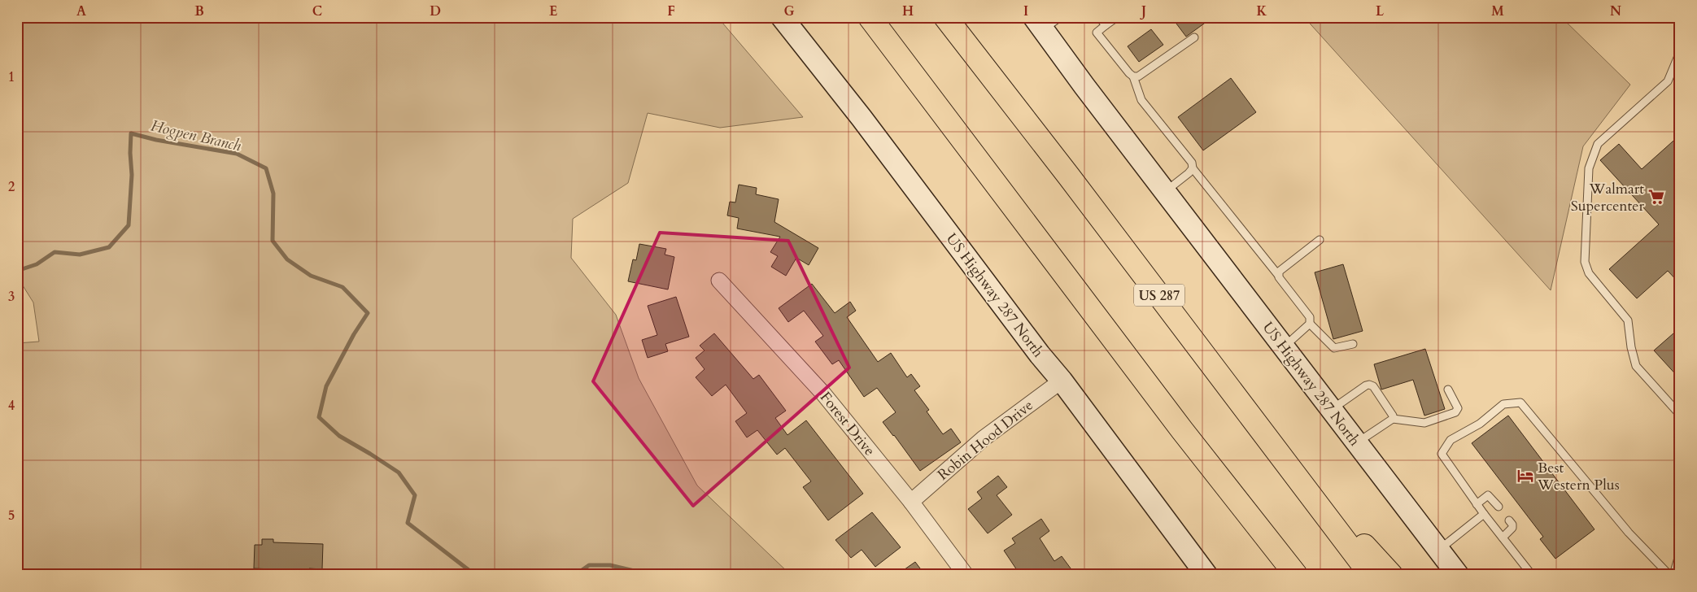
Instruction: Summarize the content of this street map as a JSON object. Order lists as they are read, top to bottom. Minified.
{"streets":{"highway":["US 287"],"main road":["US Highway 287 North"],"street":["Forest Drive","Robin Hood Drive"]},"crossings":[["US Highway 287 North","Robin Hood Drive"],["Forest Drive","Robin Hood Drive"]],"water":["Hogpen Branch"],"places":{"supermarket":["Walmart Supercenter"],"hotel":["Best Western Plus"]},"grid":{"columns":["A","B","C","D","E","F","G","H","I","J","K","L","M","N"],"rows":["1","2","3","4","5"]}}
